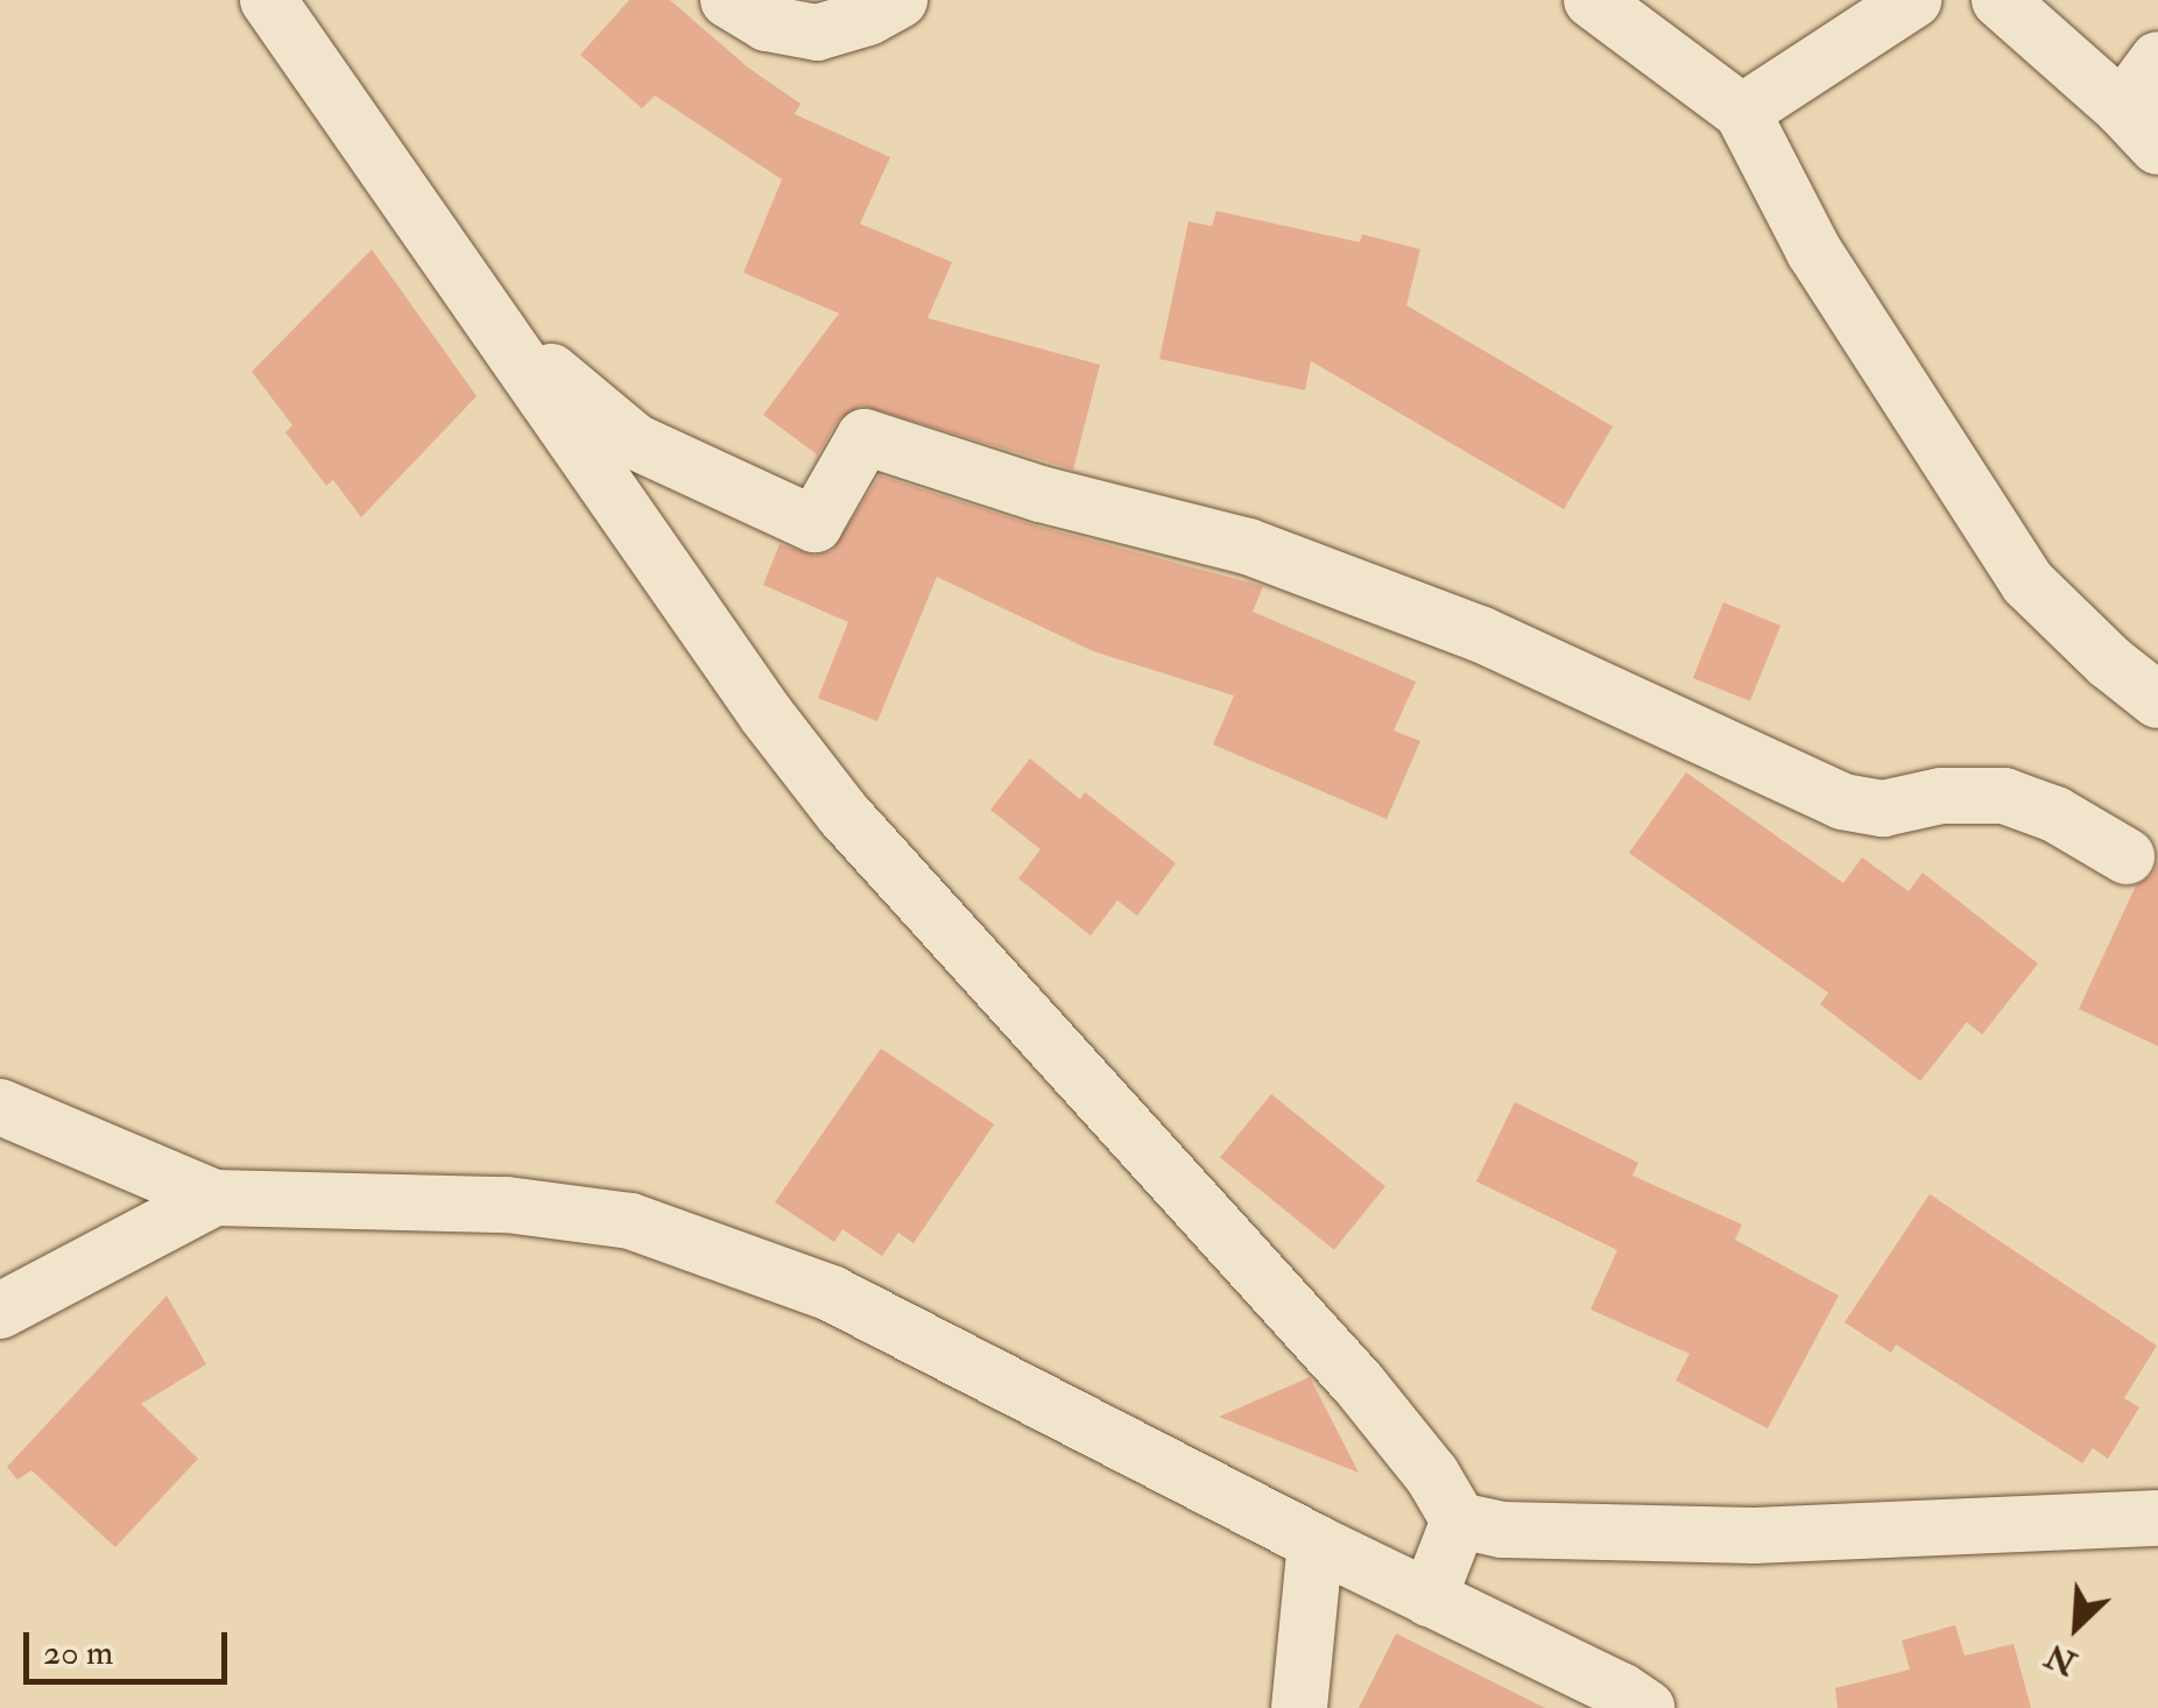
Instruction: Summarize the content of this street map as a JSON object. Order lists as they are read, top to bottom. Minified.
{"scale_bar":"20 m","north":"bottom left"}
